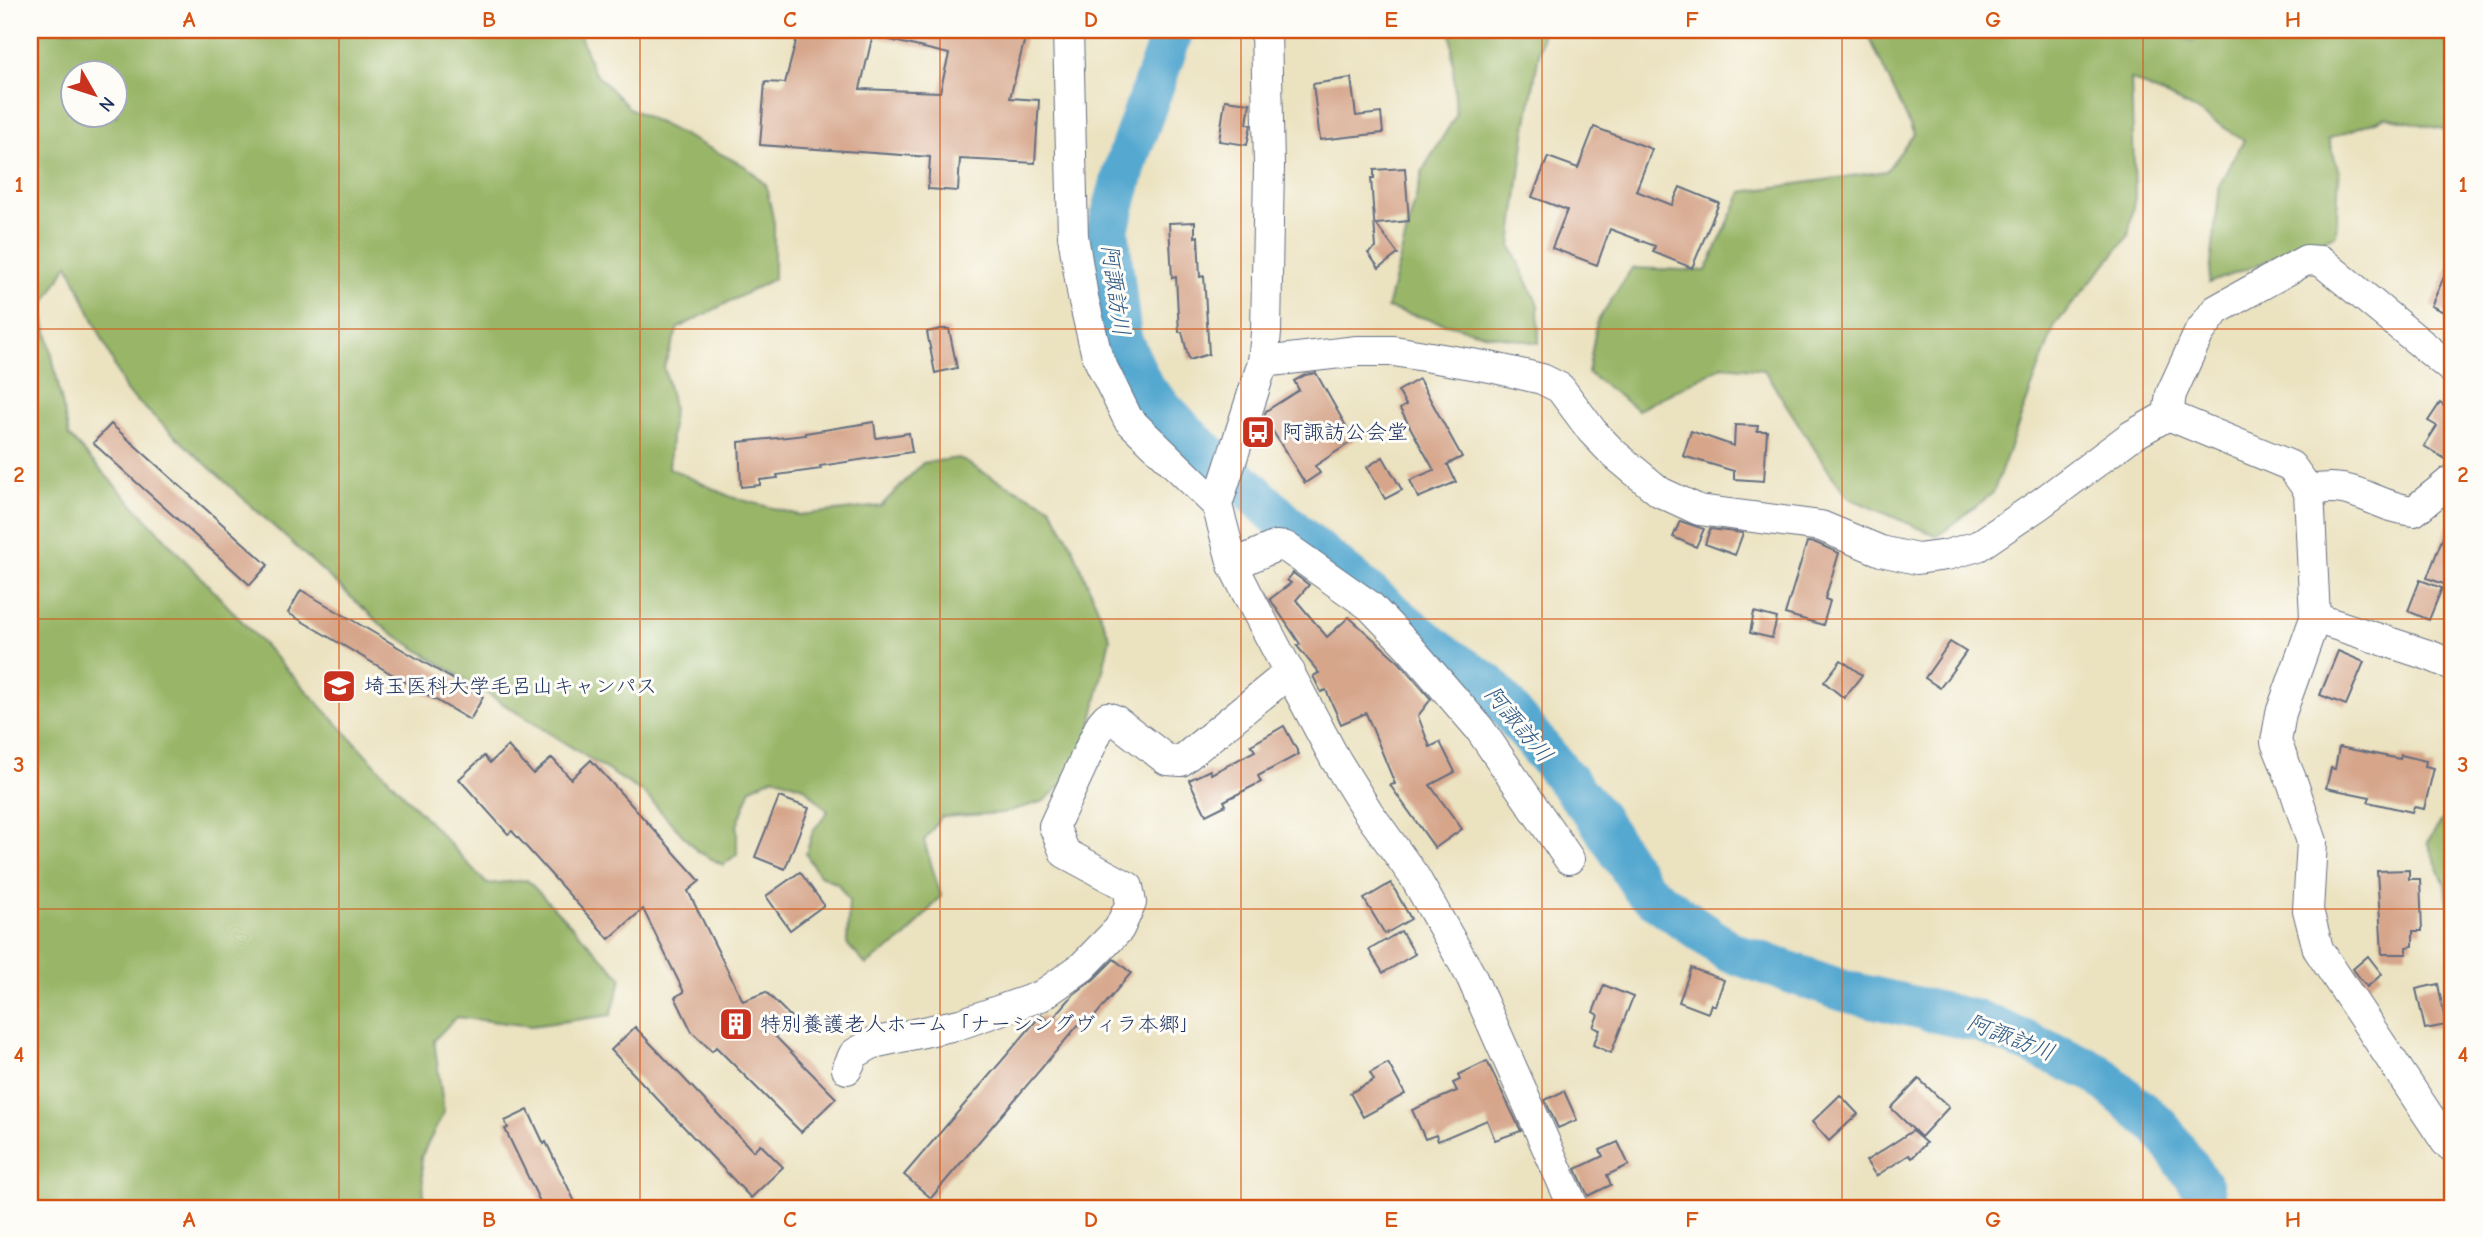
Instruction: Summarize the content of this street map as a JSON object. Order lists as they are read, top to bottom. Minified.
{"water":["阿諏訪川"],"places":{"bus stop":["阿諏訪公会堂"],"school or university":["埼玉医科大学毛呂山キャンパス"],"building":["特別養護老人ホーム「ナーシングヴィラ本郷」"]},"north":"bottom right","grid":{"columns":["A","B","C","D","E","F","G","H"],"rows":["1","2","3","4"]}}
